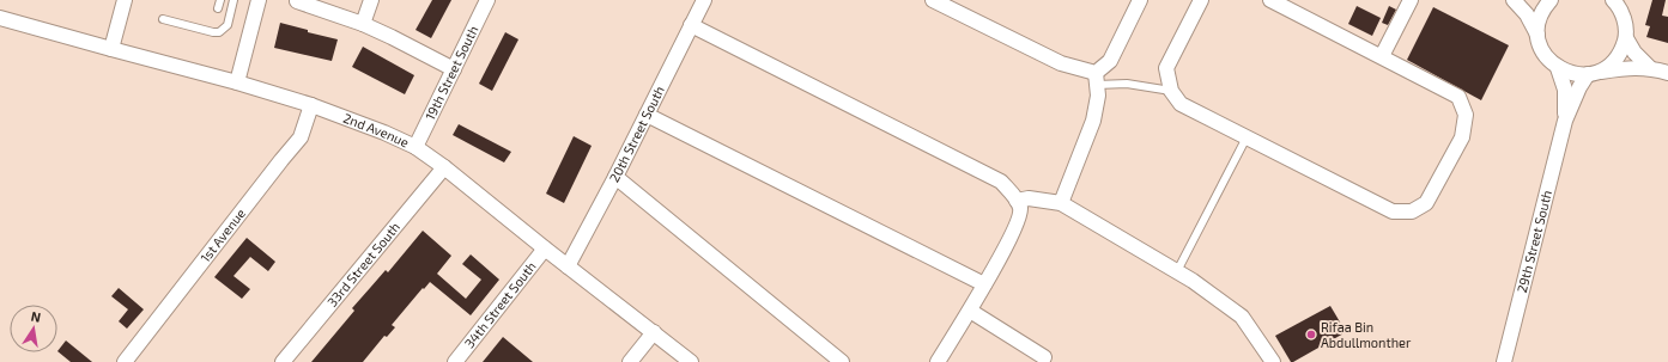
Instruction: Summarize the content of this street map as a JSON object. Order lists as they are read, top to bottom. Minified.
{"streets":{"street":["19th Street South","2nd Avenue","20th Street South","1st Avenue","29th Street South","33rd Street South","34th Street South"]},"crossings":[["19th Street South","2nd Avenue"],["2nd Avenue","20th Street South"],["2nd Avenue","1st Avenue"],["2nd Avenue","33rd Street South"],["2nd Avenue","34th Street South"]],"places":["Rifaa Bin Abdullmonther"],"north":"top"}
